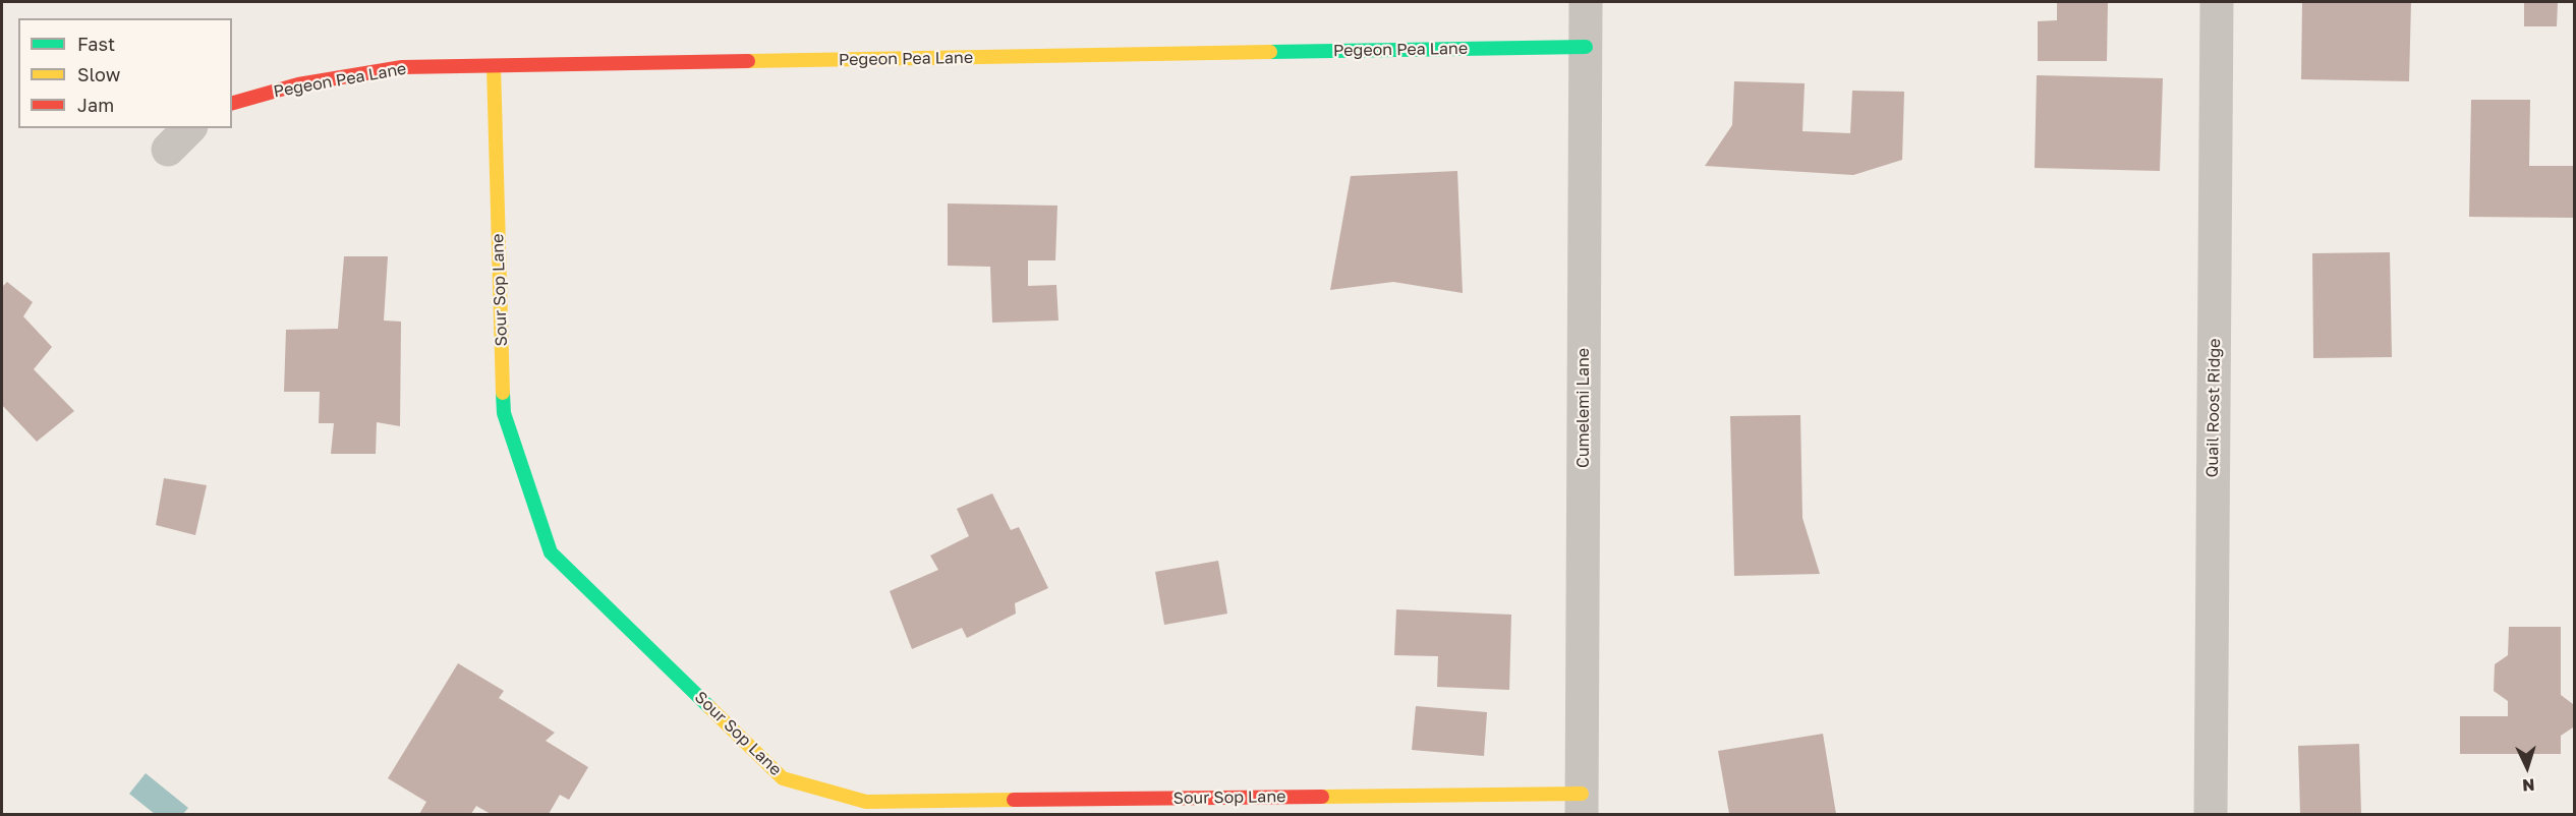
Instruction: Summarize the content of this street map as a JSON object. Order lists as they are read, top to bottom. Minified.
{"streets":{"street":["Pegeon Pea Lane","Sour Sop Lane","Cumelemi Lane","Quail Roost Ridge"]},"crossings":[["Pegeon Pea Lane","Sour Sop Lane"],["Pegeon Pea Lane","Cumelemi Lane"],["Sour Sop Lane","Cumelemi Lane"]],"legend":["Fast","Slow","Jam"],"north":"bottom"}
